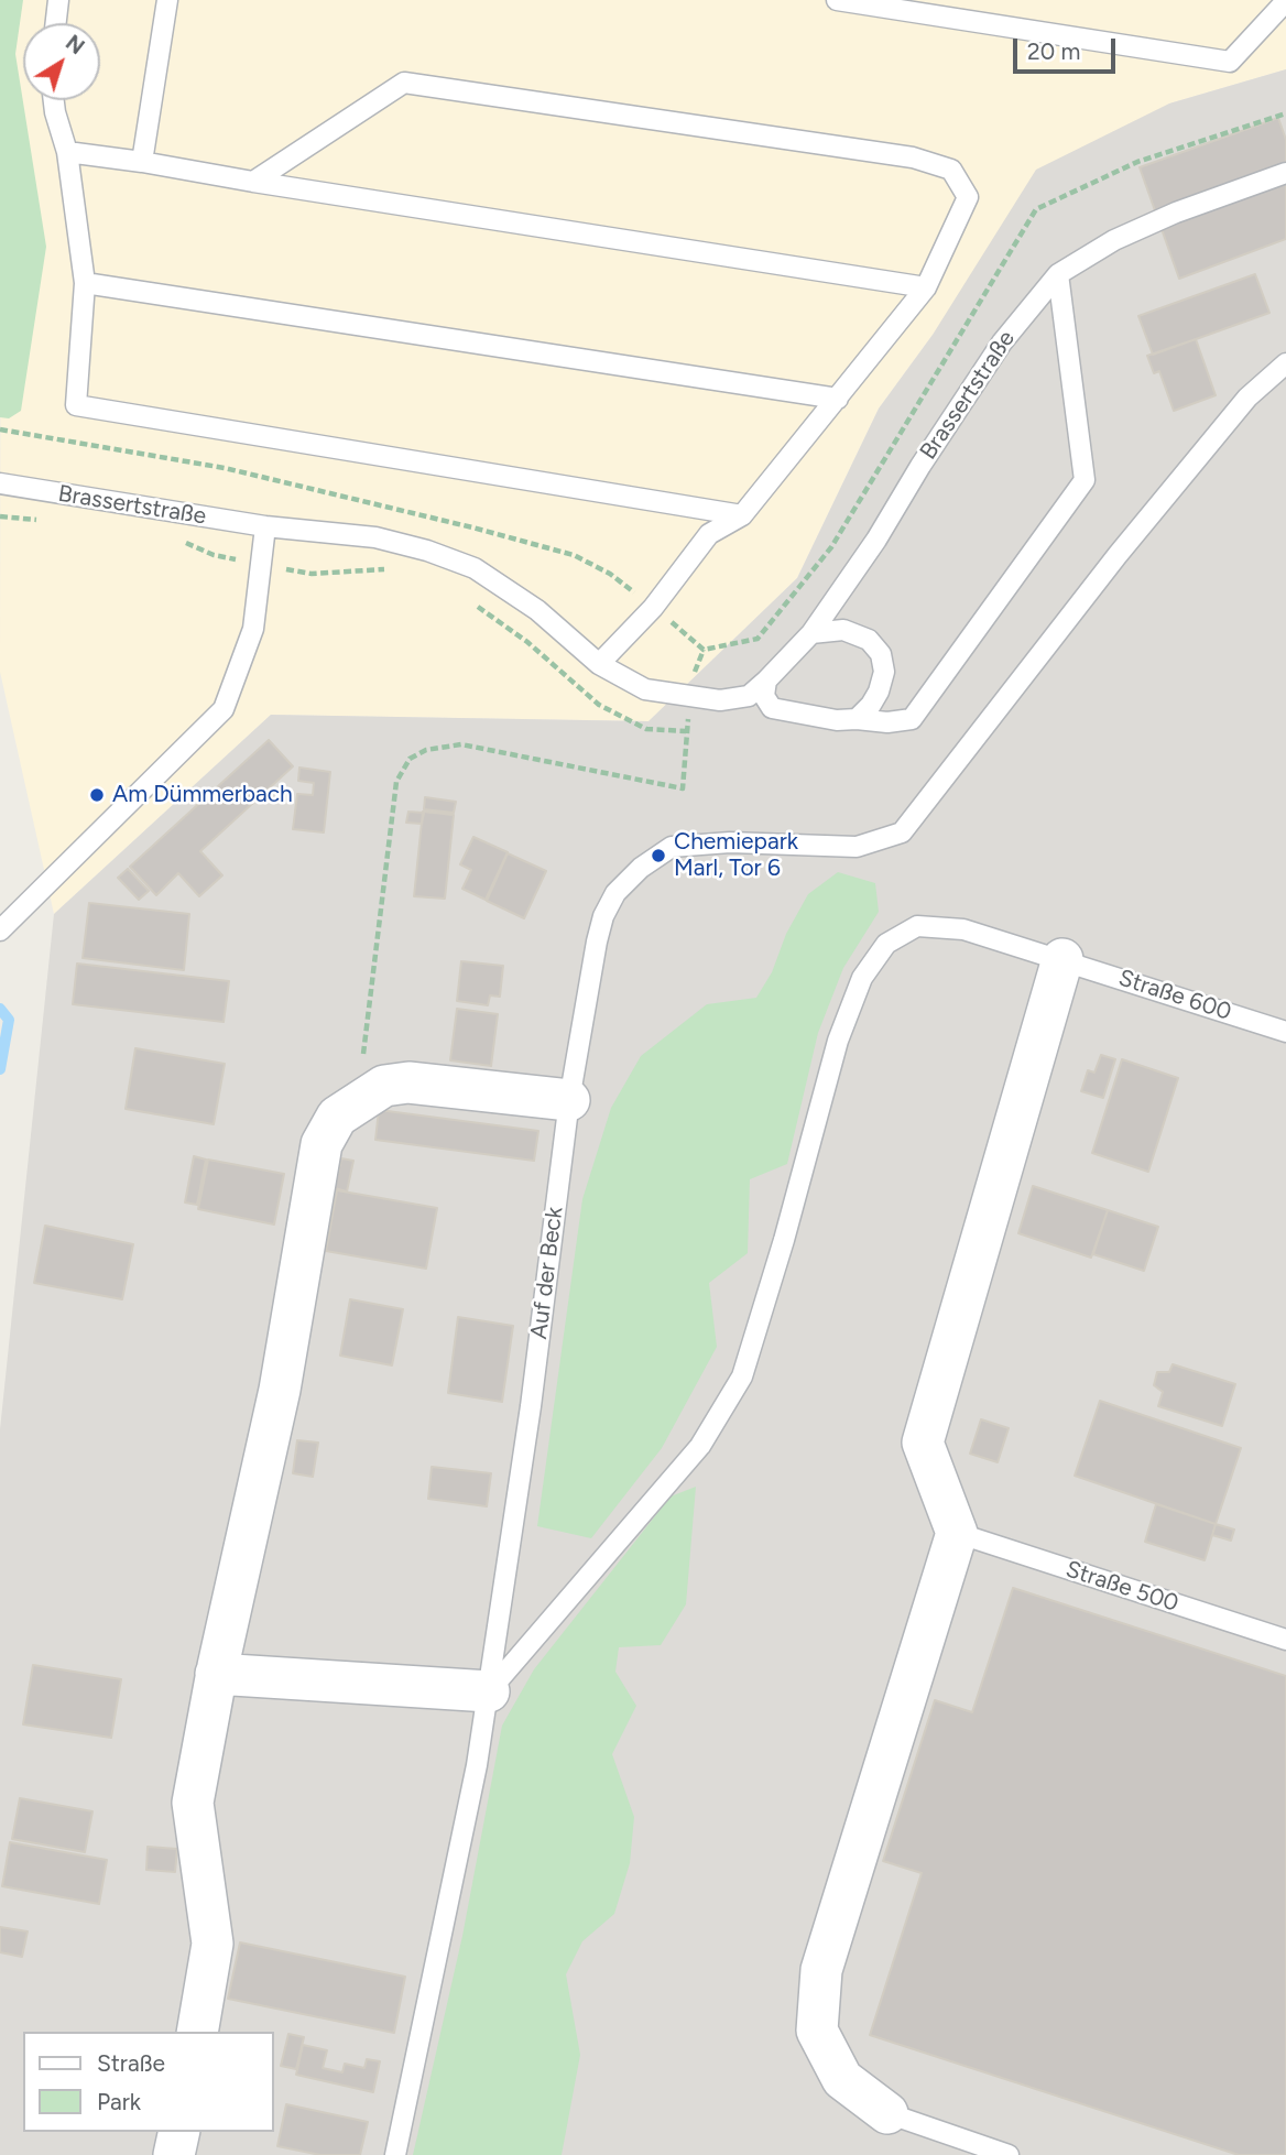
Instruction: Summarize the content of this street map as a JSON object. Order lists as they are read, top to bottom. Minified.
{"streets":{"lane":["Brassertstraße","Straße 600","Auf der Beck","Straße 500"]},"crossings":[["Straße 600","Auf der Beck"]],"places":["Am Dümmerbach","Chemiepark Marl, Tor 6"],"legend":["Straße","Park"],"scale_bar":"20 m","north":"top right"}
